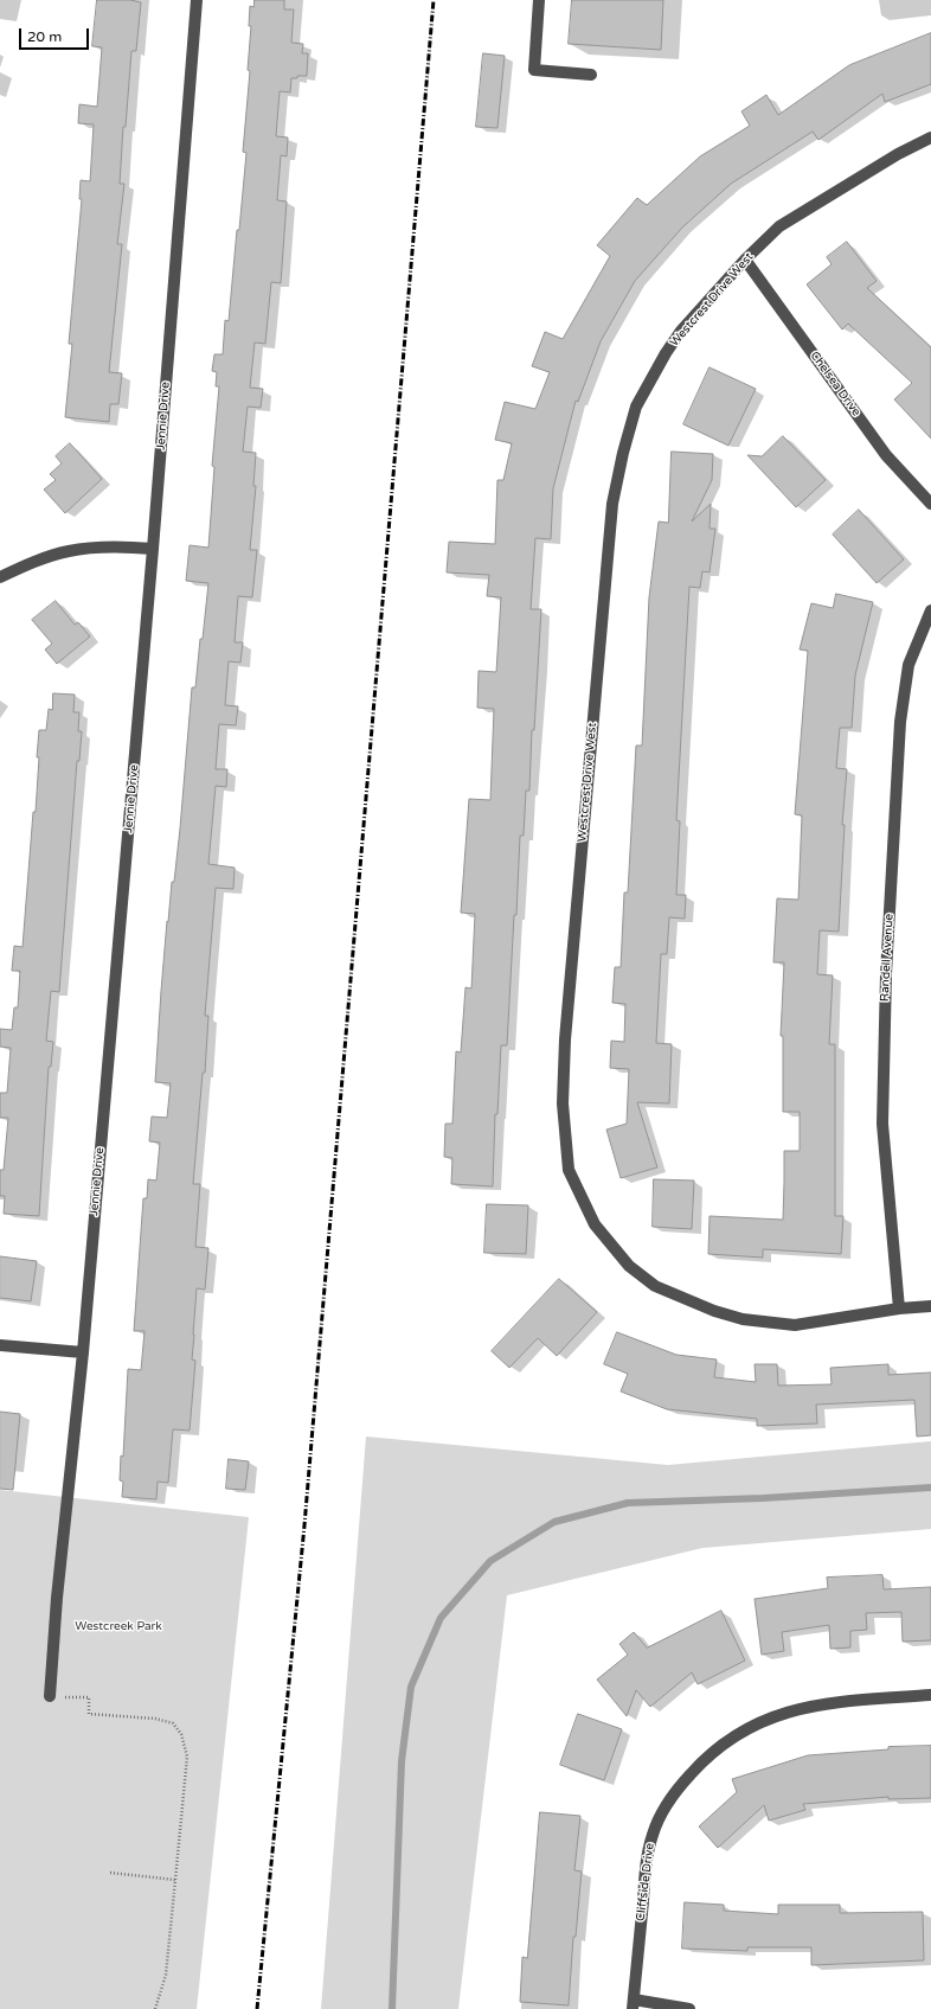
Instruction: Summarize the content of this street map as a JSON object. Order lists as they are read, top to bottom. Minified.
{"streets":{"street":["Westcrest Drive West","Chelsea Drive","Jennie Drive","Randell Avenue","Cliffside Drive"]},"crossings":[["Westcrest Drive West","Chelsea Drive"],["Westcrest Drive West","Randell Avenue"]],"parks":["Westcreek Park"],"scale_bar":"20 m"}
